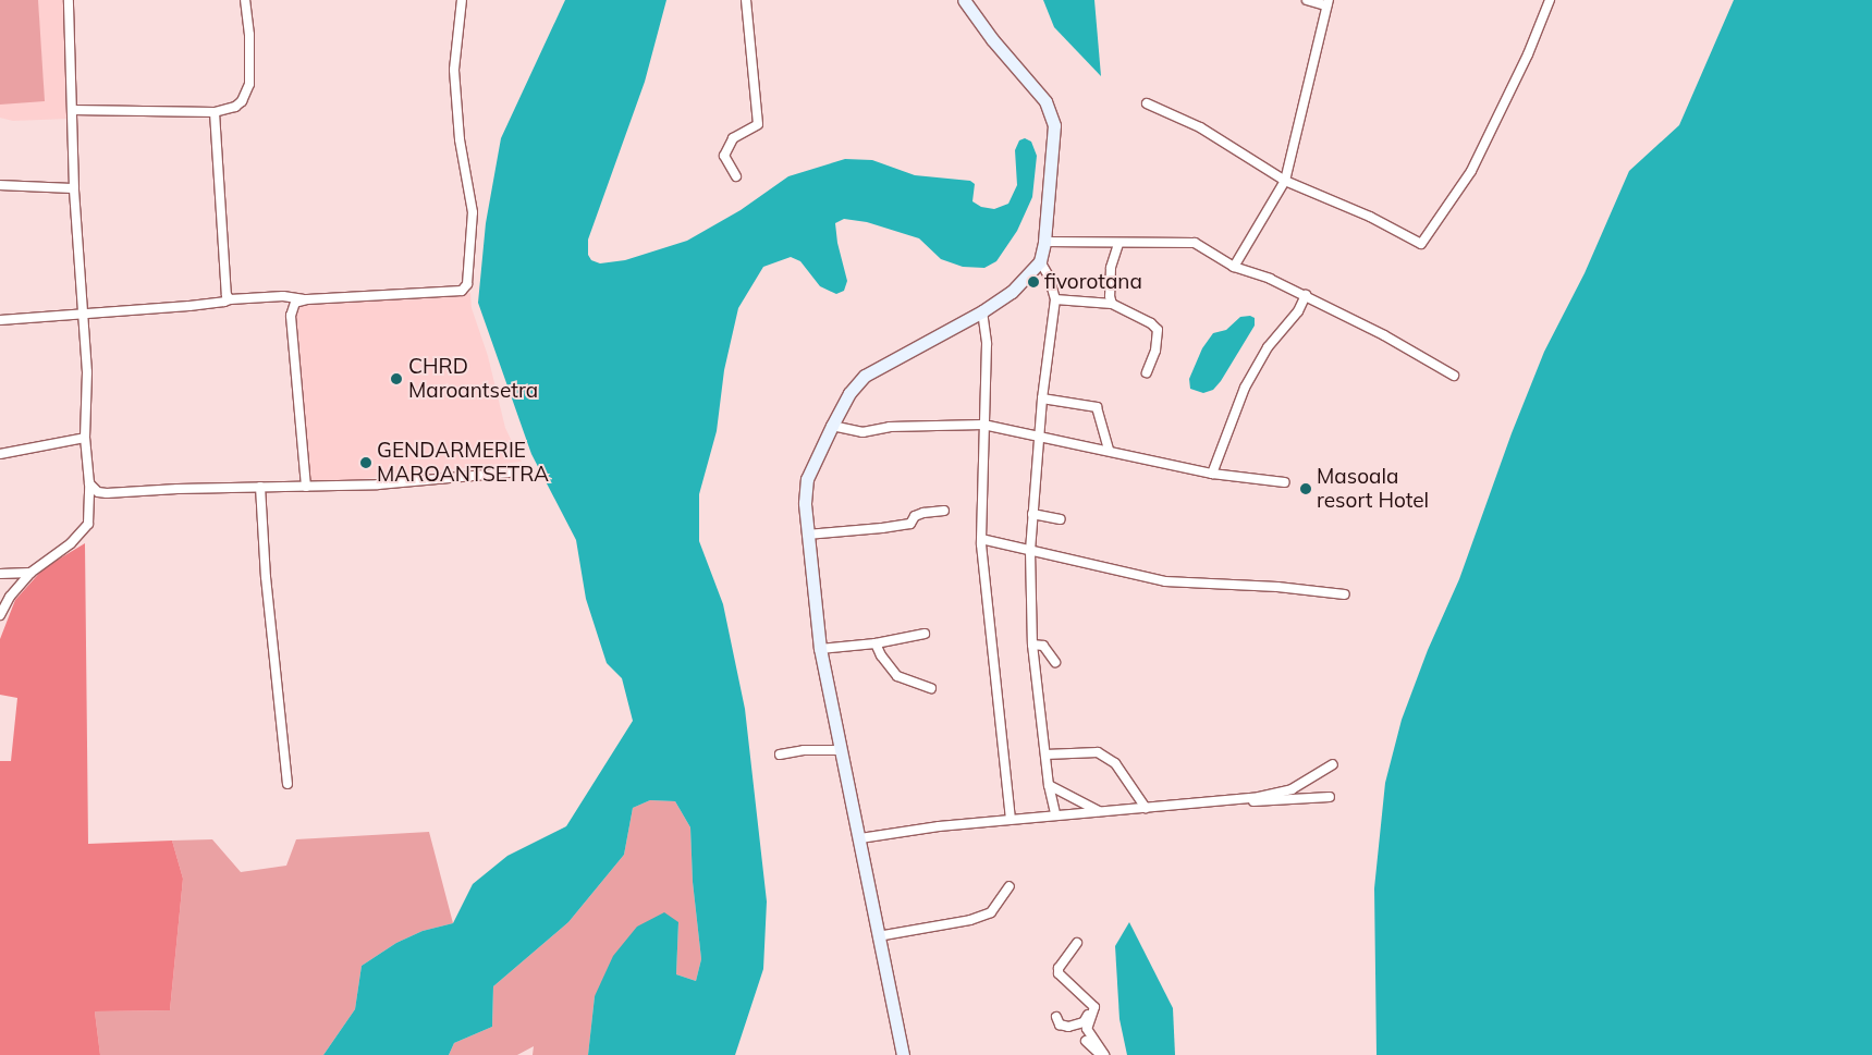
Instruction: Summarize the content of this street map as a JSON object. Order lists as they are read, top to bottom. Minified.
{"places":["fivorotana","CHRD Maroantsetra","GENDARMERIE MAROANTSETRA","Masoala resort Hotel"]}
